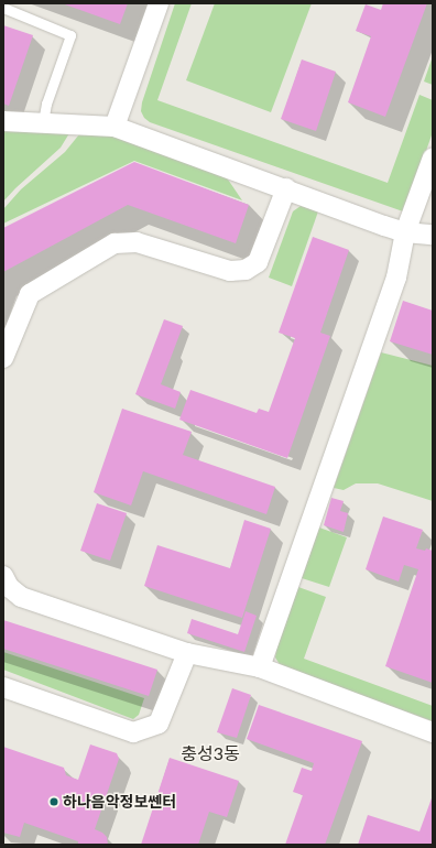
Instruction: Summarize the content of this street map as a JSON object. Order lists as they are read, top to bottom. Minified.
{"districts":["충성3동"],"places":["하나음악정보쎈터"]}
